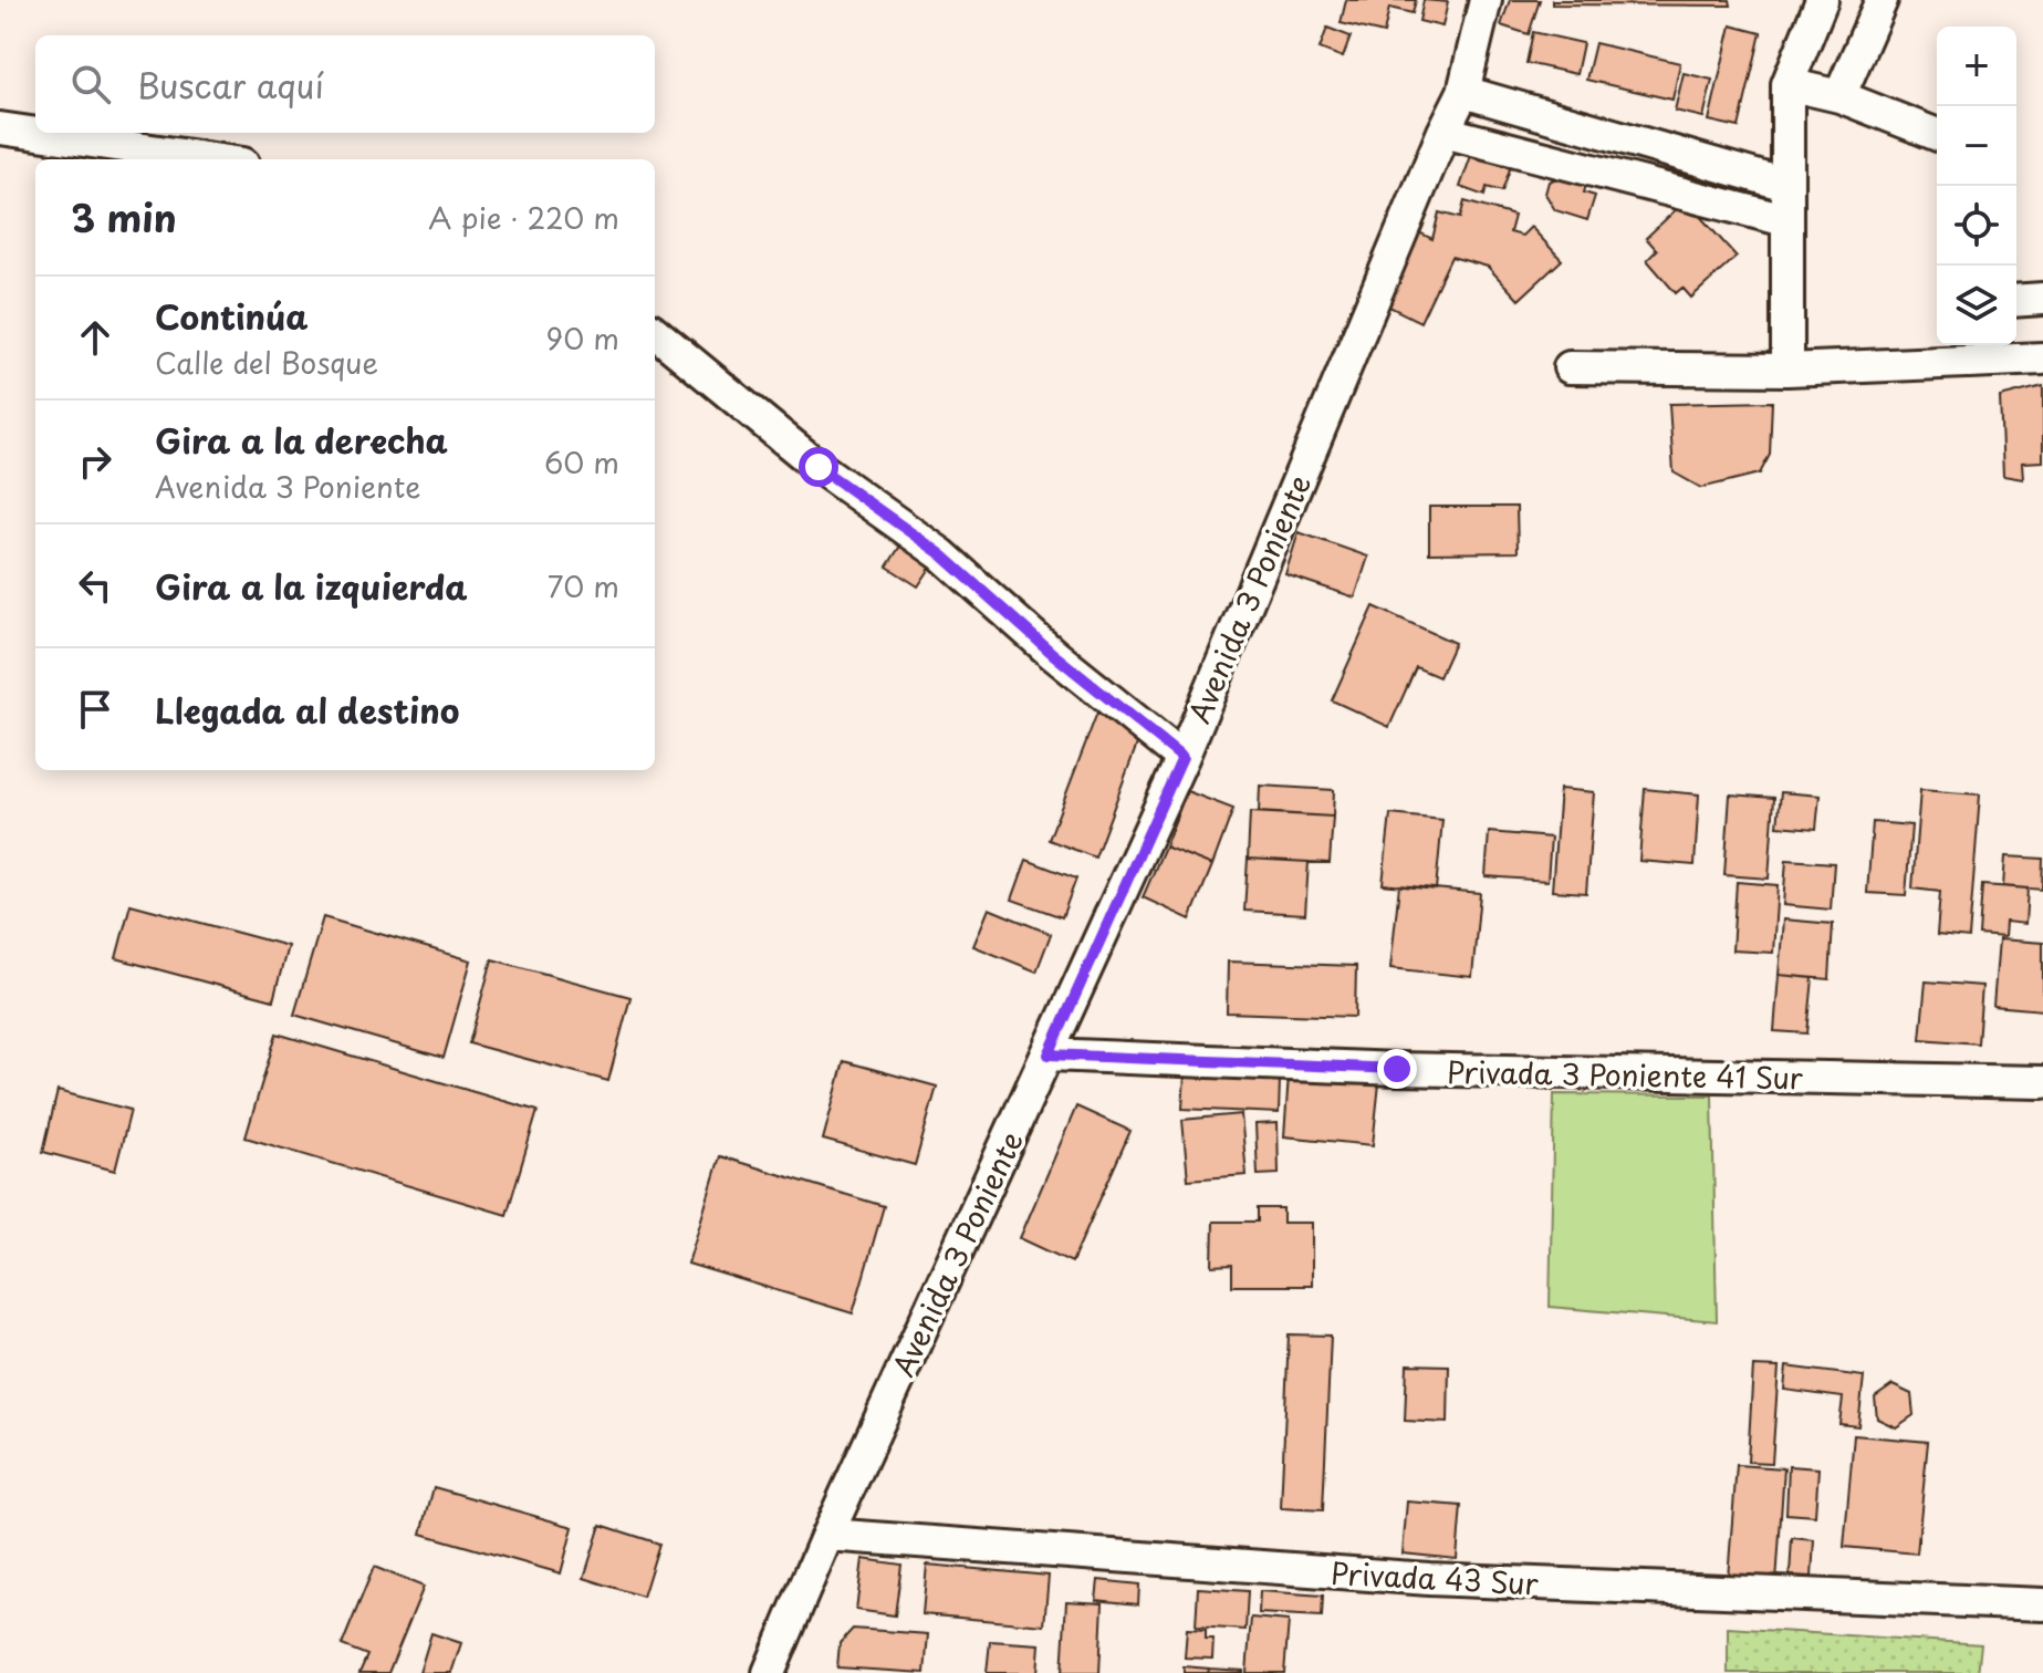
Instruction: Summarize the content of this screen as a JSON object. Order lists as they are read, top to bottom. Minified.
{"streets":{"street":["Avenida 3 Poniente","Privada 3 Poniente 41 Sur","Privada 43 Sur"]},"crossings":[["Avenida 3 Poniente","Privada 3 Poniente 41 Sur"],["Avenida 3 Poniente","Privada 43 Sur"]],"page":{"map_buttons":["+","−"],"search":"Buscar aquí","heading":["3 min","A pie · 220 m"],"list":[["Continúa","Calle del Bosque","90 m"],["Gira a la derecha","Avenida 3 Poniente","60 m"],["Gira a la izquierda","70 m"],"Llegada al destino"]}}
